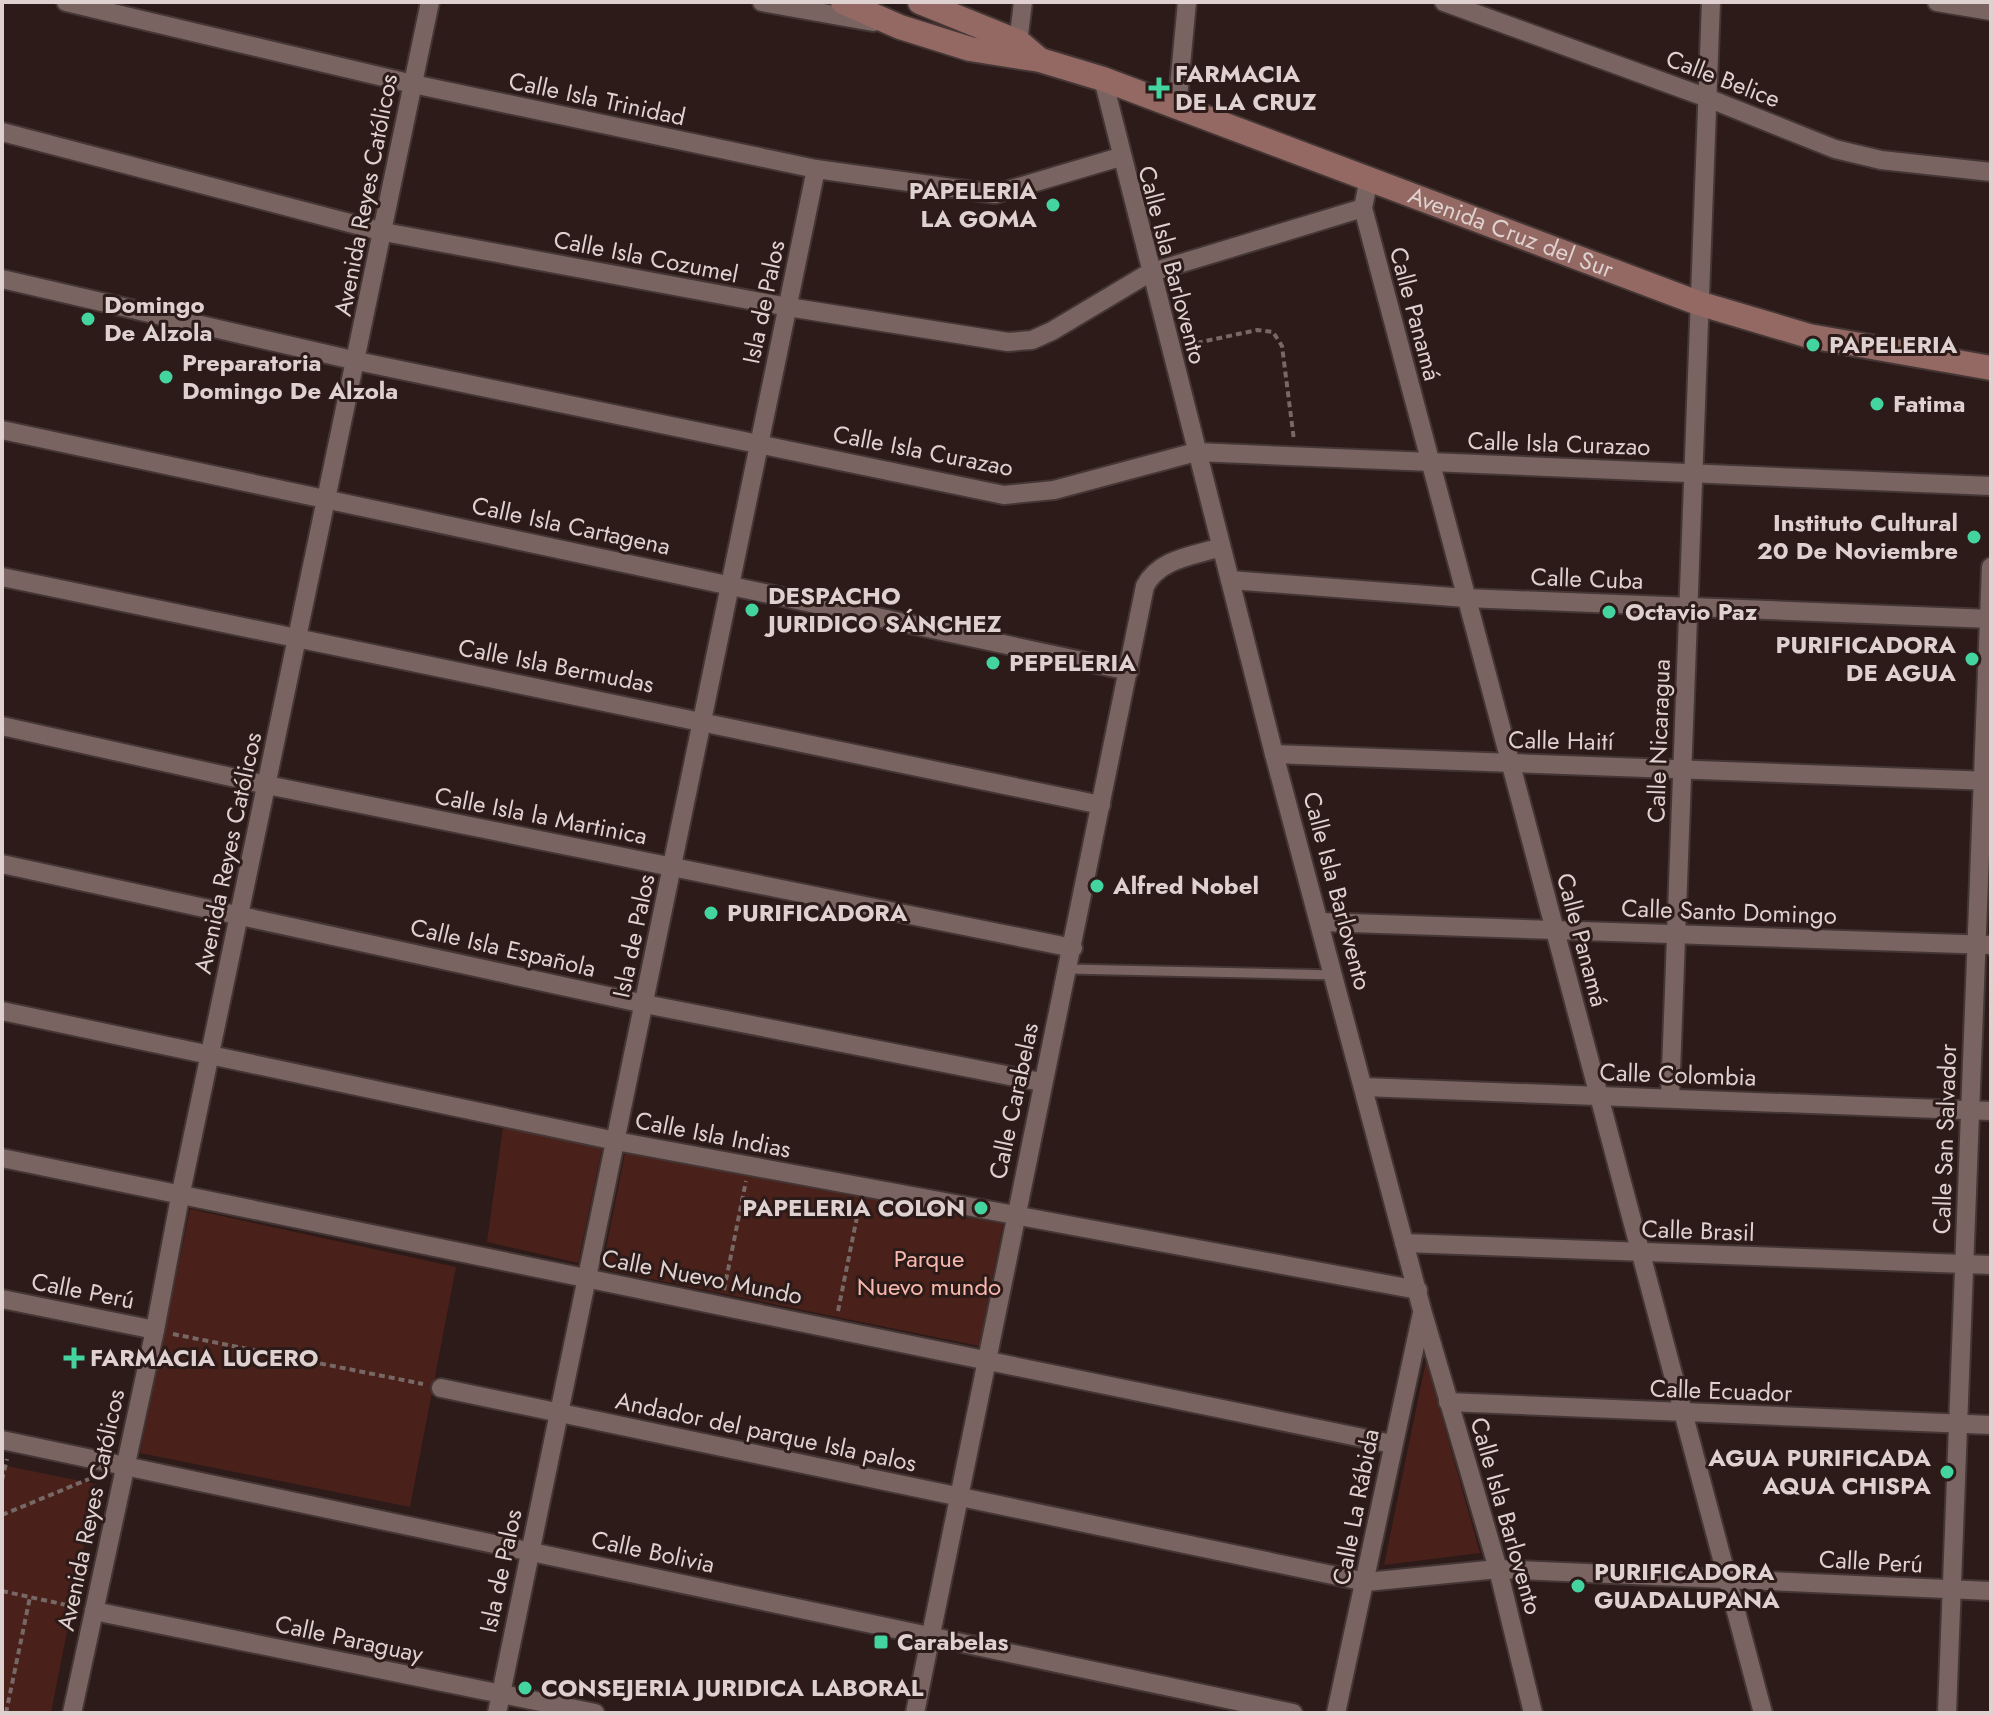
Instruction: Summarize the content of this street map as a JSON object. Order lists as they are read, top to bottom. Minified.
{"streets":{"main road":["Avenida Cruz del Sur"],"street":["Calle Belice","Calle Isla Trinidad","Avenida Reyes Católicos","Calle Isla Cozumel","Calle Isla Barlovento","Isla de Palos","Calle Panamá","Calle Isla Curazao","Calle Isla Cartagena","Calle Cuba","Calle Isla Bermudas","Calle Haití","Calle Nicaragua","Calle Isla la Martinica","Calle Santo Domingo","Calle Isla Española","Calle Colombia","Calle Carabelas","Calle Isla Indias","Calle San Salvador","Calle Brasil","Calle Nuevo Mundo","Calle Perú","Calle Ecuador","Andador del parque Isla palos","Calle La Rábida","Calle Bolivia","Calle Paraguay"]},"crossings":[["Calle Belice","Calle Nicaragua"],["Calle Isla Trinidad","Avenida Reyes Católicos"],["Calle Isla Trinidad","Calle Isla Barlovento"],["Calle Isla Trinidad","Isla de Palos"],["Avenida Reyes Católicos","Calle Isla Cozumel"],["Avenida Reyes Católicos","Calle Isla Curazao"],["Avenida Reyes Católicos","Calle Isla Cartagena"],["Avenida Reyes Católicos","Calle Isla Bermudas"],["Avenida Reyes Católicos","Calle Isla la Martinica"],["Avenida Reyes Católicos","Calle Isla Española"],["Avenida Reyes Católicos","Calle Isla Indias"],["Avenida Reyes Católicos","Calle Nuevo Mundo"],["Avenida Reyes Católicos","Calle Perú"],["Avenida Reyes Católicos","Calle Bolivia"],["Avenida Reyes Católicos","Calle Paraguay"],["Avenida Cruz del Sur","Calle Isla Barlovento"],["Avenida Cruz del Sur","Calle Panamá"],["Avenida Cruz del Sur","Calle Nicaragua"],["Calle Isla Cozumel","Calle Isla Barlovento"],["Calle Isla Cozumel","Isla de Palos"],["Calle Isla Cozumel","Calle Panamá"],["Calle Isla Barlovento","Calle Isla Curazao"],["Calle Isla Barlovento","Calle Cuba"],["Calle Isla Barlovento","Calle Haití"],["Calle Isla Barlovento","Calle Santo Domingo"],["Calle Isla Barlovento","Calle Colombia"],["Calle Isla Barlovento","Calle Carabelas"],["Calle Isla Barlovento","Calle Isla Indias"],["Calle Isla Barlovento","Calle Brasil"],["Calle Isla Barlovento","Calle Perú"],["Calle Isla Barlovento","Calle Ecuador"],["Calle Isla Barlovento","Calle La Rábida"],["Isla de Palos","Calle Isla Curazao"],["Isla de Palos","Calle Isla Cartagena"],["Isla de Palos","Calle Isla Bermudas"],["Isla de Palos","Calle Isla la Martinica"],["Isla de Palos","Calle Isla Española"],["Isla de Palos","Calle Isla Indias"],["Isla de Palos","Calle Nuevo Mundo"],["Isla de Palos","Andador del parque Isla palos"],["Isla de Palos","Calle Bolivia"],["Isla de Palos","Calle Paraguay"],["Calle Panamá","Calle Isla Curazao"],["Calle Panamá","Calle Cuba"],["Calle Panamá","Calle Haití"],["Calle Panamá","Calle Santo Domingo"],["Calle Panamá","Calle Colombia"],["Calle Panamá","Calle Brasil"],["Calle Panamá","Calle Perú"],["Calle Panamá","Calle Ecuador"],["Calle Isla Curazao","Calle Nicaragua"],["Calle Isla Cartagena","Calle Carabelas"],["Calle Cuba","Calle Nicaragua"],["Calle Cuba","Calle San Salvador"],["Calle Isla Bermudas","Calle Carabelas"],["Calle Haití","Calle Nicaragua"],["Calle Haití","Calle San Salvador"],["Calle Nicaragua","Calle Santo Domingo"],["Calle Nicaragua","Calle Colombia"],["Calle Isla la Martinica","Calle Carabelas"],["Calle Santo Domingo","Calle San Salvador"],["Calle Isla Española","Calle Carabelas"],["Calle Colombia","Calle San Salvador"],["Calle Carabelas","Calle Isla Indias"],["Calle Carabelas","Calle Nuevo Mundo"],["Calle Carabelas","Andador del parque Isla palos"],["Calle Carabelas","Calle Bolivia"],["Calle San Salvador","Calle Brasil"],["Calle San Salvador","Calle Perú"],["Calle San Salvador","Calle Ecuador"],["Calle Nuevo Mundo","Calle La Rábida"],["Calle Perú","Andador del parque Isla palos"],["Calle Perú","Calle La Rábida"],["Andador del parque Isla palos","Calle La Rábida"]],"parks":["Parque Nuevo mundo"],"places":{"health":["FARMACIA DE LA CRUZ","FARMACIA LUCERO"],"other":["PAPELERIA LA GOMA","Domingo De Alzola","PAPELERIA","Preparatoria Domingo De Alzola","Fatima","Instituto Cultural 20 De Noviembre","DESPACHO JURIDICO SÁNCHEZ","Octavio Paz","PURIFICADORA DE AGUA","PEPELERIA","Alfred Nobel","PURIFICADORA","PAPELERIA COLON","AGUA PURIFICADA AQUA CHISPA","PURIFICADORA GUADALUPANA","CONSEJERIA JURIDICA LABORAL"],"transit":["Carabelas"]}}
